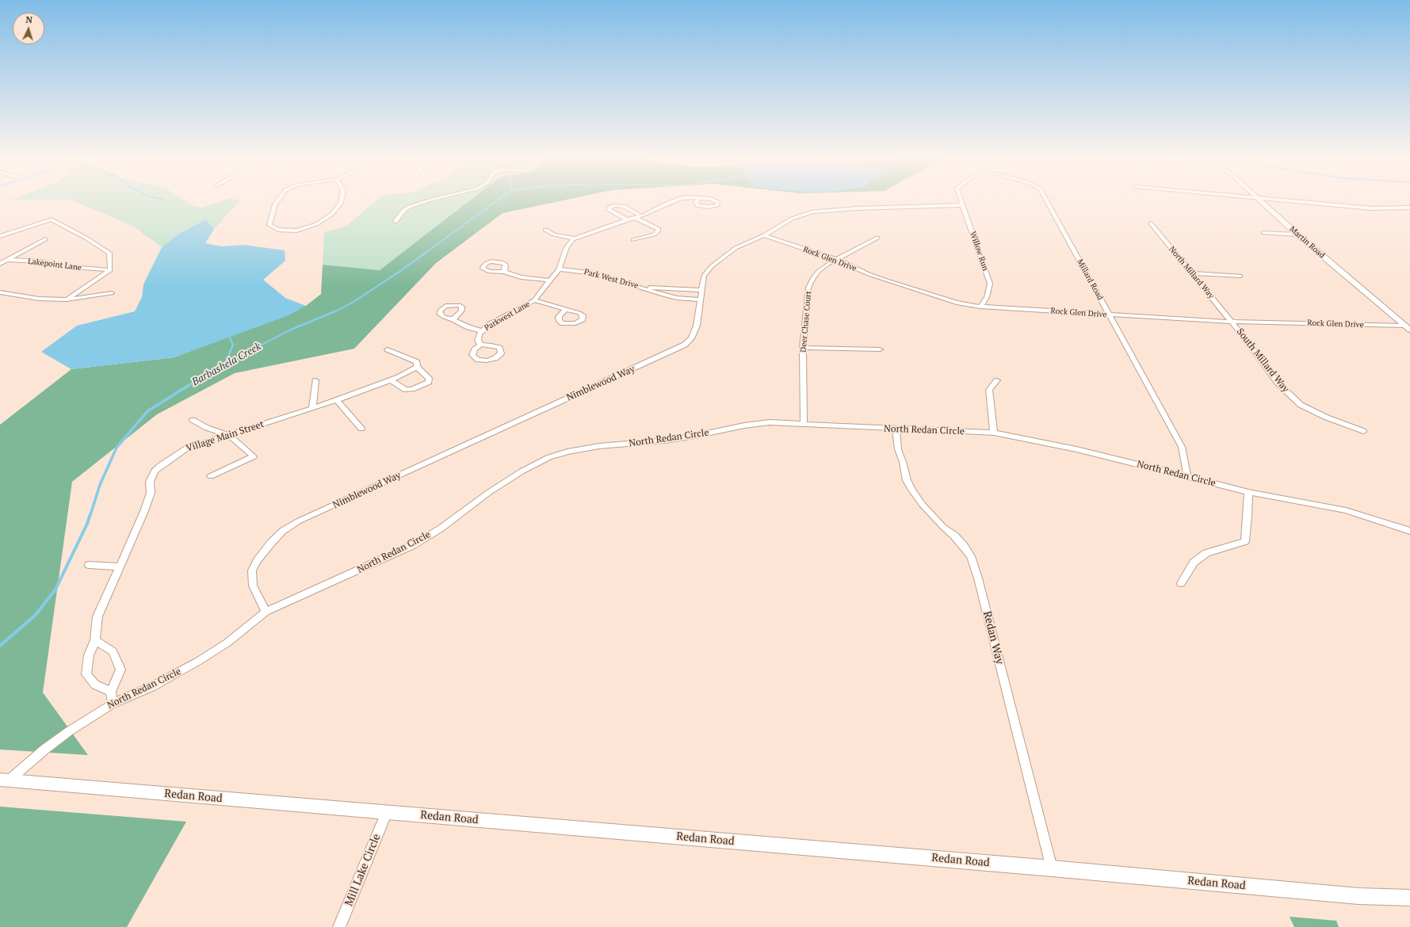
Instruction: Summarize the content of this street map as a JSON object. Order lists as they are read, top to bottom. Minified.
{"streets":{"main road":["Redan Road"],"street":["Martin Road","Willow Run","Rock Glen Drive","Lakepoint Lane","North Millard Way","Park West Drive","Millard Road","Parkwest Lane","Deer Chase Court","South Millard Way","Nimblewood Way","North Redan Circle","Village Main Street","Redan Way","Mill Lake Circle"]},"crossings":[["Martin Road","Rock Glen Drive"],["Willow Run","Rock Glen Drive"],["Willow Run","Nimblewood Way"],["Rock Glen Drive","North Millard Way"],["Rock Glen Drive","Millard Road"],["Rock Glen Drive","Deer Chase Court"],["Rock Glen Drive","South Millard Way"],["Rock Glen Drive","Nimblewood Way"],["North Millard Way","South Millard Way"],["Park West Drive","Parkwest Lane"],["Park West Drive","Nimblewood Way"],["Millard Road","North Redan Circle"],["Deer Chase Court","North Redan Circle"],["Nimblewood Way","North Redan Circle"],["North Redan Circle","Redan Way"],["North Redan Circle","Redan Road"],["Redan Way","Redan Road"],["Redan Road","Mill Lake Circle"]],"water":["Barbashela Creek"],"north":"top"}
